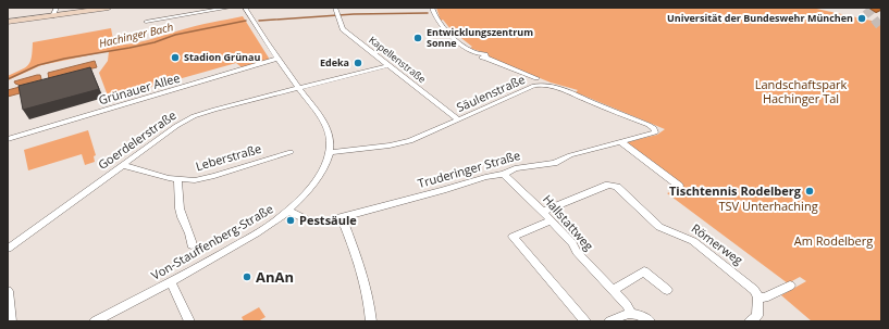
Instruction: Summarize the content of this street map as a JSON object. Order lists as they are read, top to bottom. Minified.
{"streets":{"street":["Kapellenstraße","Grünauer Allee","Säulenstraße","Goerdelerstraße","Leberstraße","Truderinger Straße","Hallstattweg","Von-Stauffenberg-Straße","Römerweg"]},"crossings":[["Kapellenstraße","Säulenstraße"],["Kapellenstraße","Goerdelerstraße"],["Säulenstraße","Truderinger Straße"],["Säulenstraße","Von-Stauffenberg-Straße"],["Goerdelerstraße","Leberstraße"],["Truderinger Straße","Hallstattweg"],["Truderinger Straße","Von-Stauffenberg-Straße"],["Hallstattweg","Römerweg"]],"water":["Hachinger Bach"],"parks":["Landschaftspark Hachinger Tal","TSV Unterhaching","Am Rodelberg"],"places":["Universität der Bundeswehr München","Entwicklungszentrum Sonne","Stadion Grünau","Edeka","Tischtennis Rodelberg","Pestsäule","AnAn"]}
